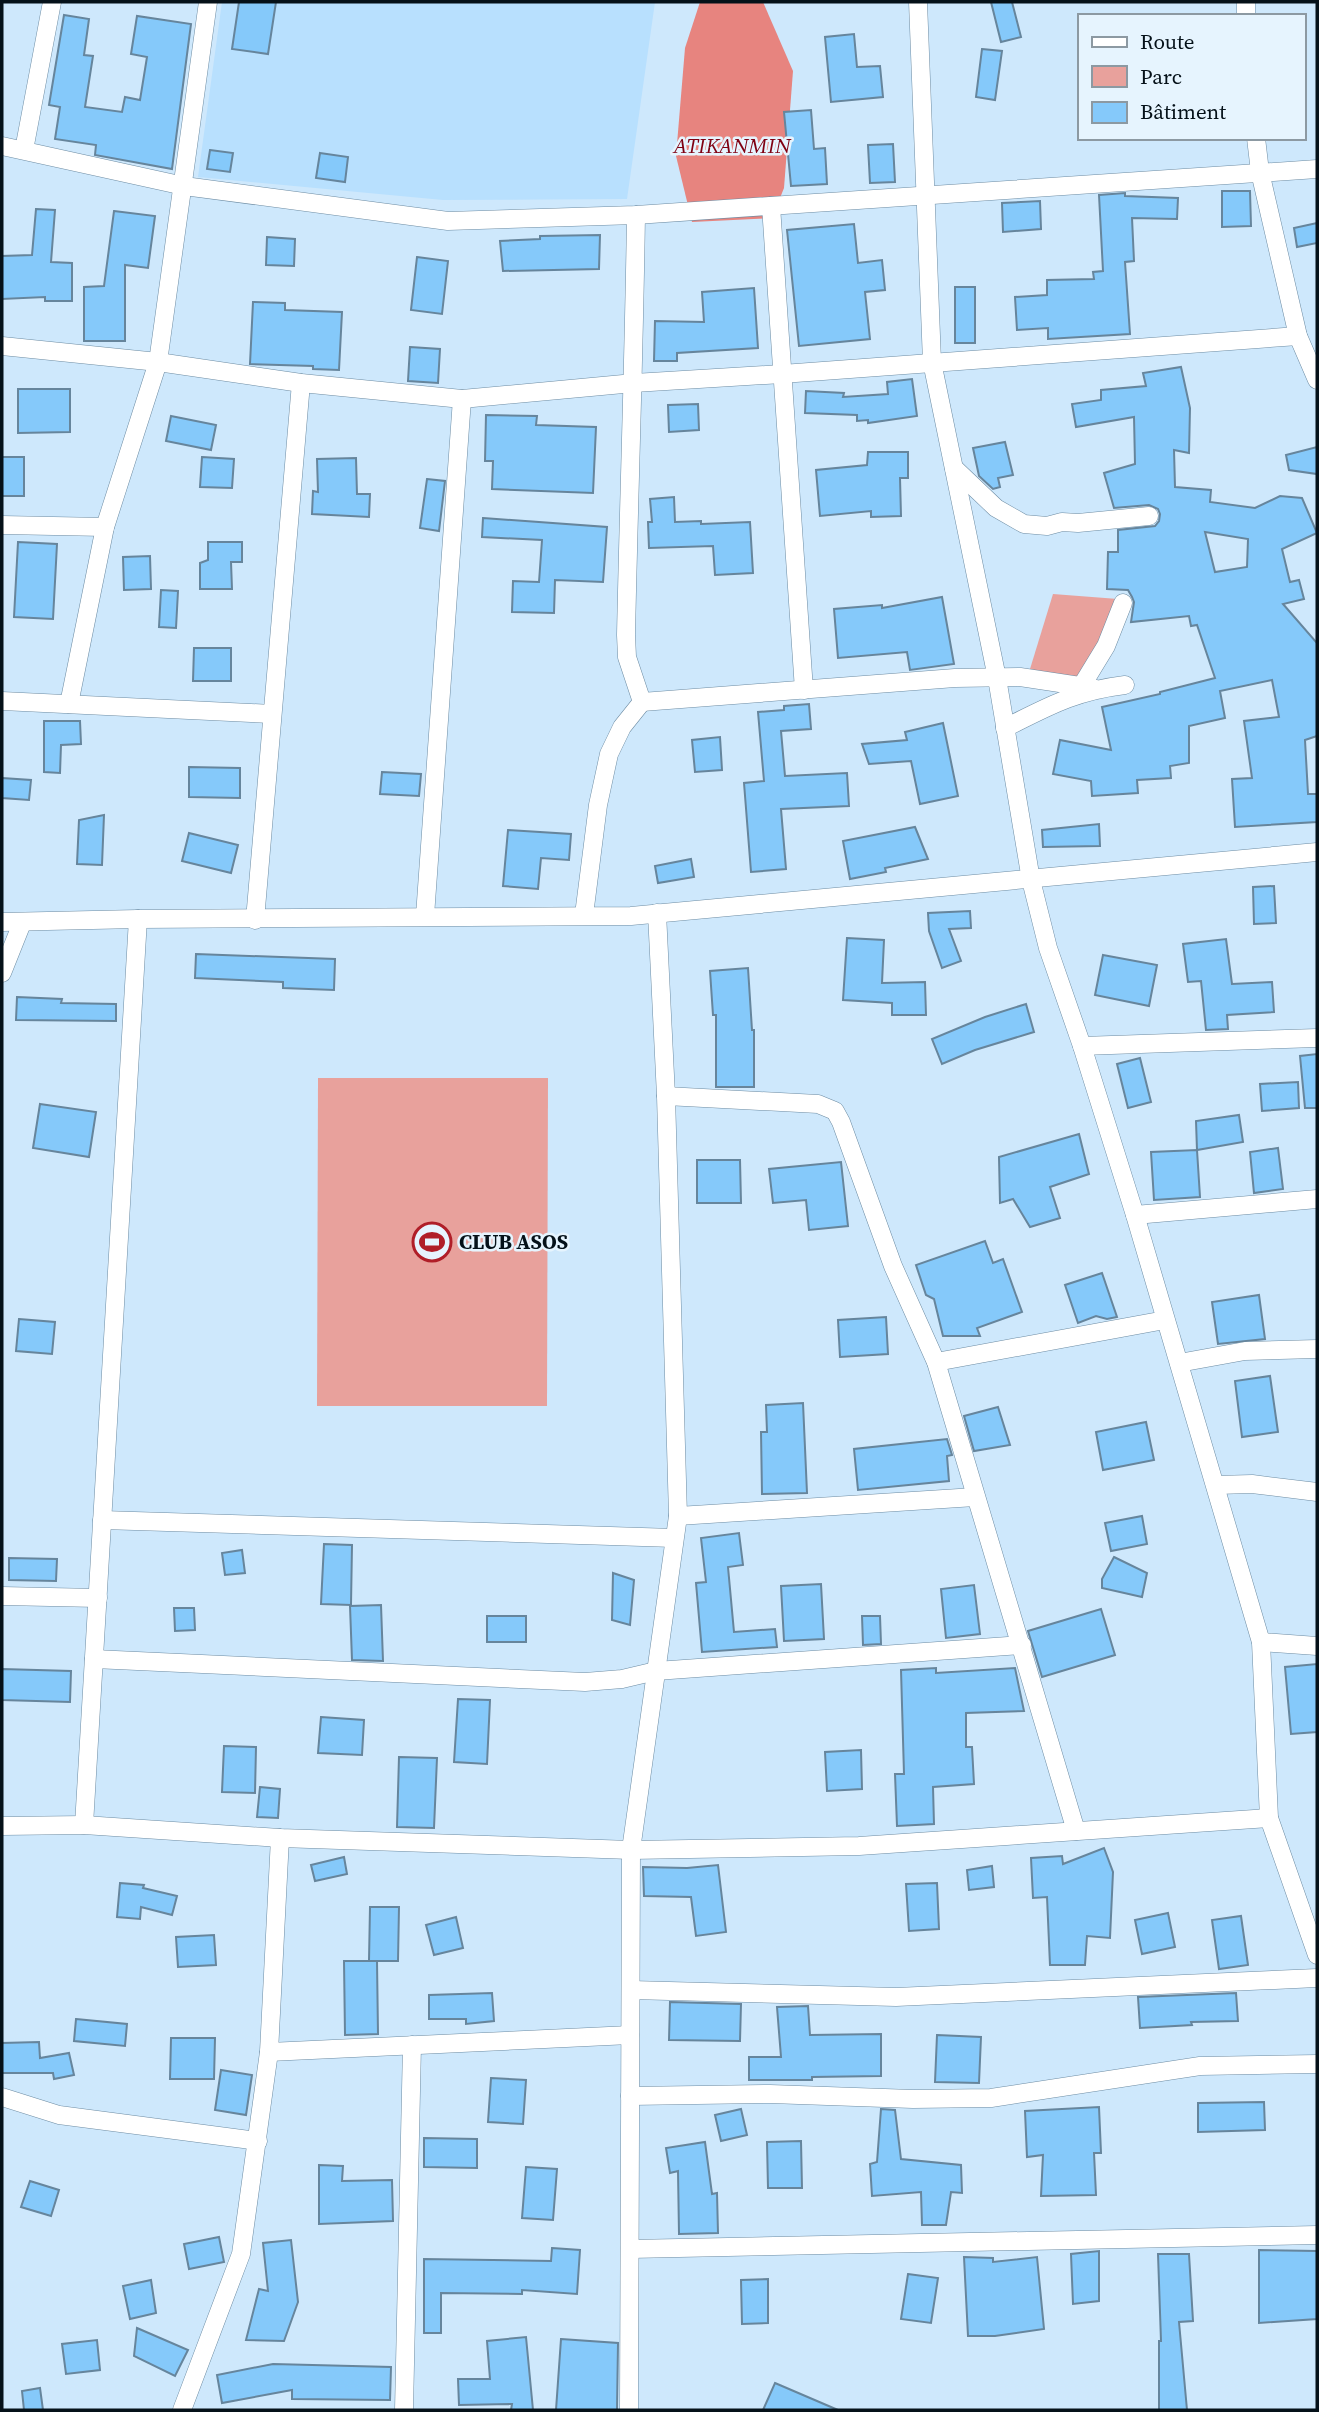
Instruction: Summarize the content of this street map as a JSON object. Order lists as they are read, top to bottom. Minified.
{"parks":["ATIKANMIN"],"places":{"sports":["CLUB ASOS"]},"legend":["Route","Parc","Bâtiment"]}
